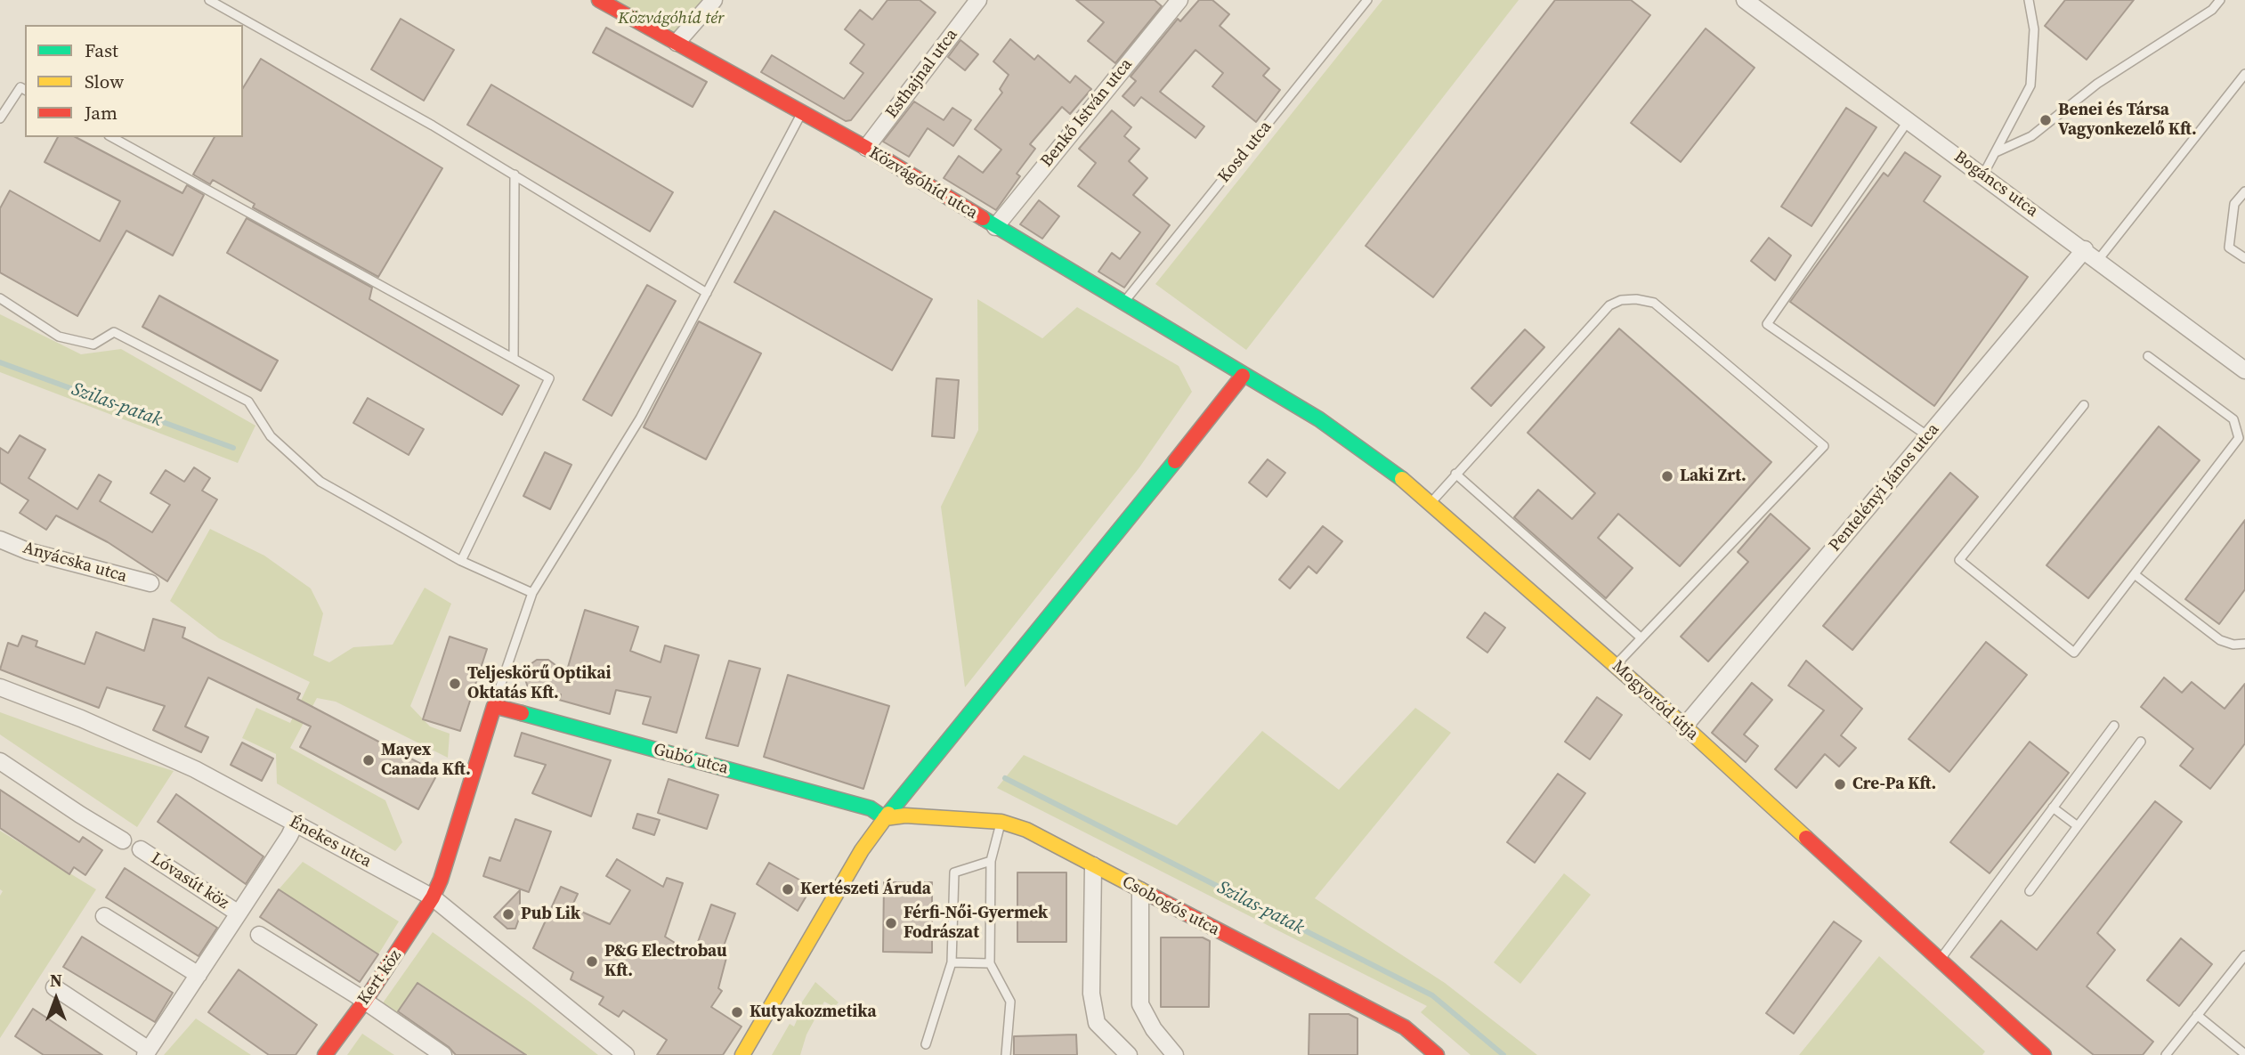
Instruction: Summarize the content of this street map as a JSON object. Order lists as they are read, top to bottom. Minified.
{"streets":{"street":["Esthajnal utca","Benkő István utca","Közvágóhíd utca","Bogáncs utca","Pentelényi János utca","Anyácska utca","Mogyoród útja","Gubó utca","Énekes utca","Lóvasút köz","Csobogós utca","Kert köz"],"lane":["Kosd utca"]},"crossings":[["Esthajnal utca","Közvágóhíd utca"],["Benkő István utca","Közvágóhíd utca"],["Kosd utca","Közvágóhíd utca"],["Közvágóhíd utca","Mogyoród útja"],["Bogáncs utca","Pentelényi János utca"],["Pentelényi János utca","Mogyoród útja"],["Gubó utca","Csobogós utca"],["Gubó utca","Kert köz"],["Énekes utca","Lóvasút köz"],["Énekes utca","Kert köz"]],"water":["Szilas-patak"],"parks":["Közvágóhíd tér"],"places":["Benei és Társa Vagyonkezelő Kft.","Laki Zrt.","Teljeskörű Optikai Oktatás Kft.","Mayex Canada Kft.","Cre-Pa Kft.","Kertészeti Áruda","Pub Lik","Férfi-Női-Gyermek Fodrászat","P&G Electrobau Kft.","Kutyakozmetika"],"legend":["Fast","Slow","Jam"],"north":"top"}
